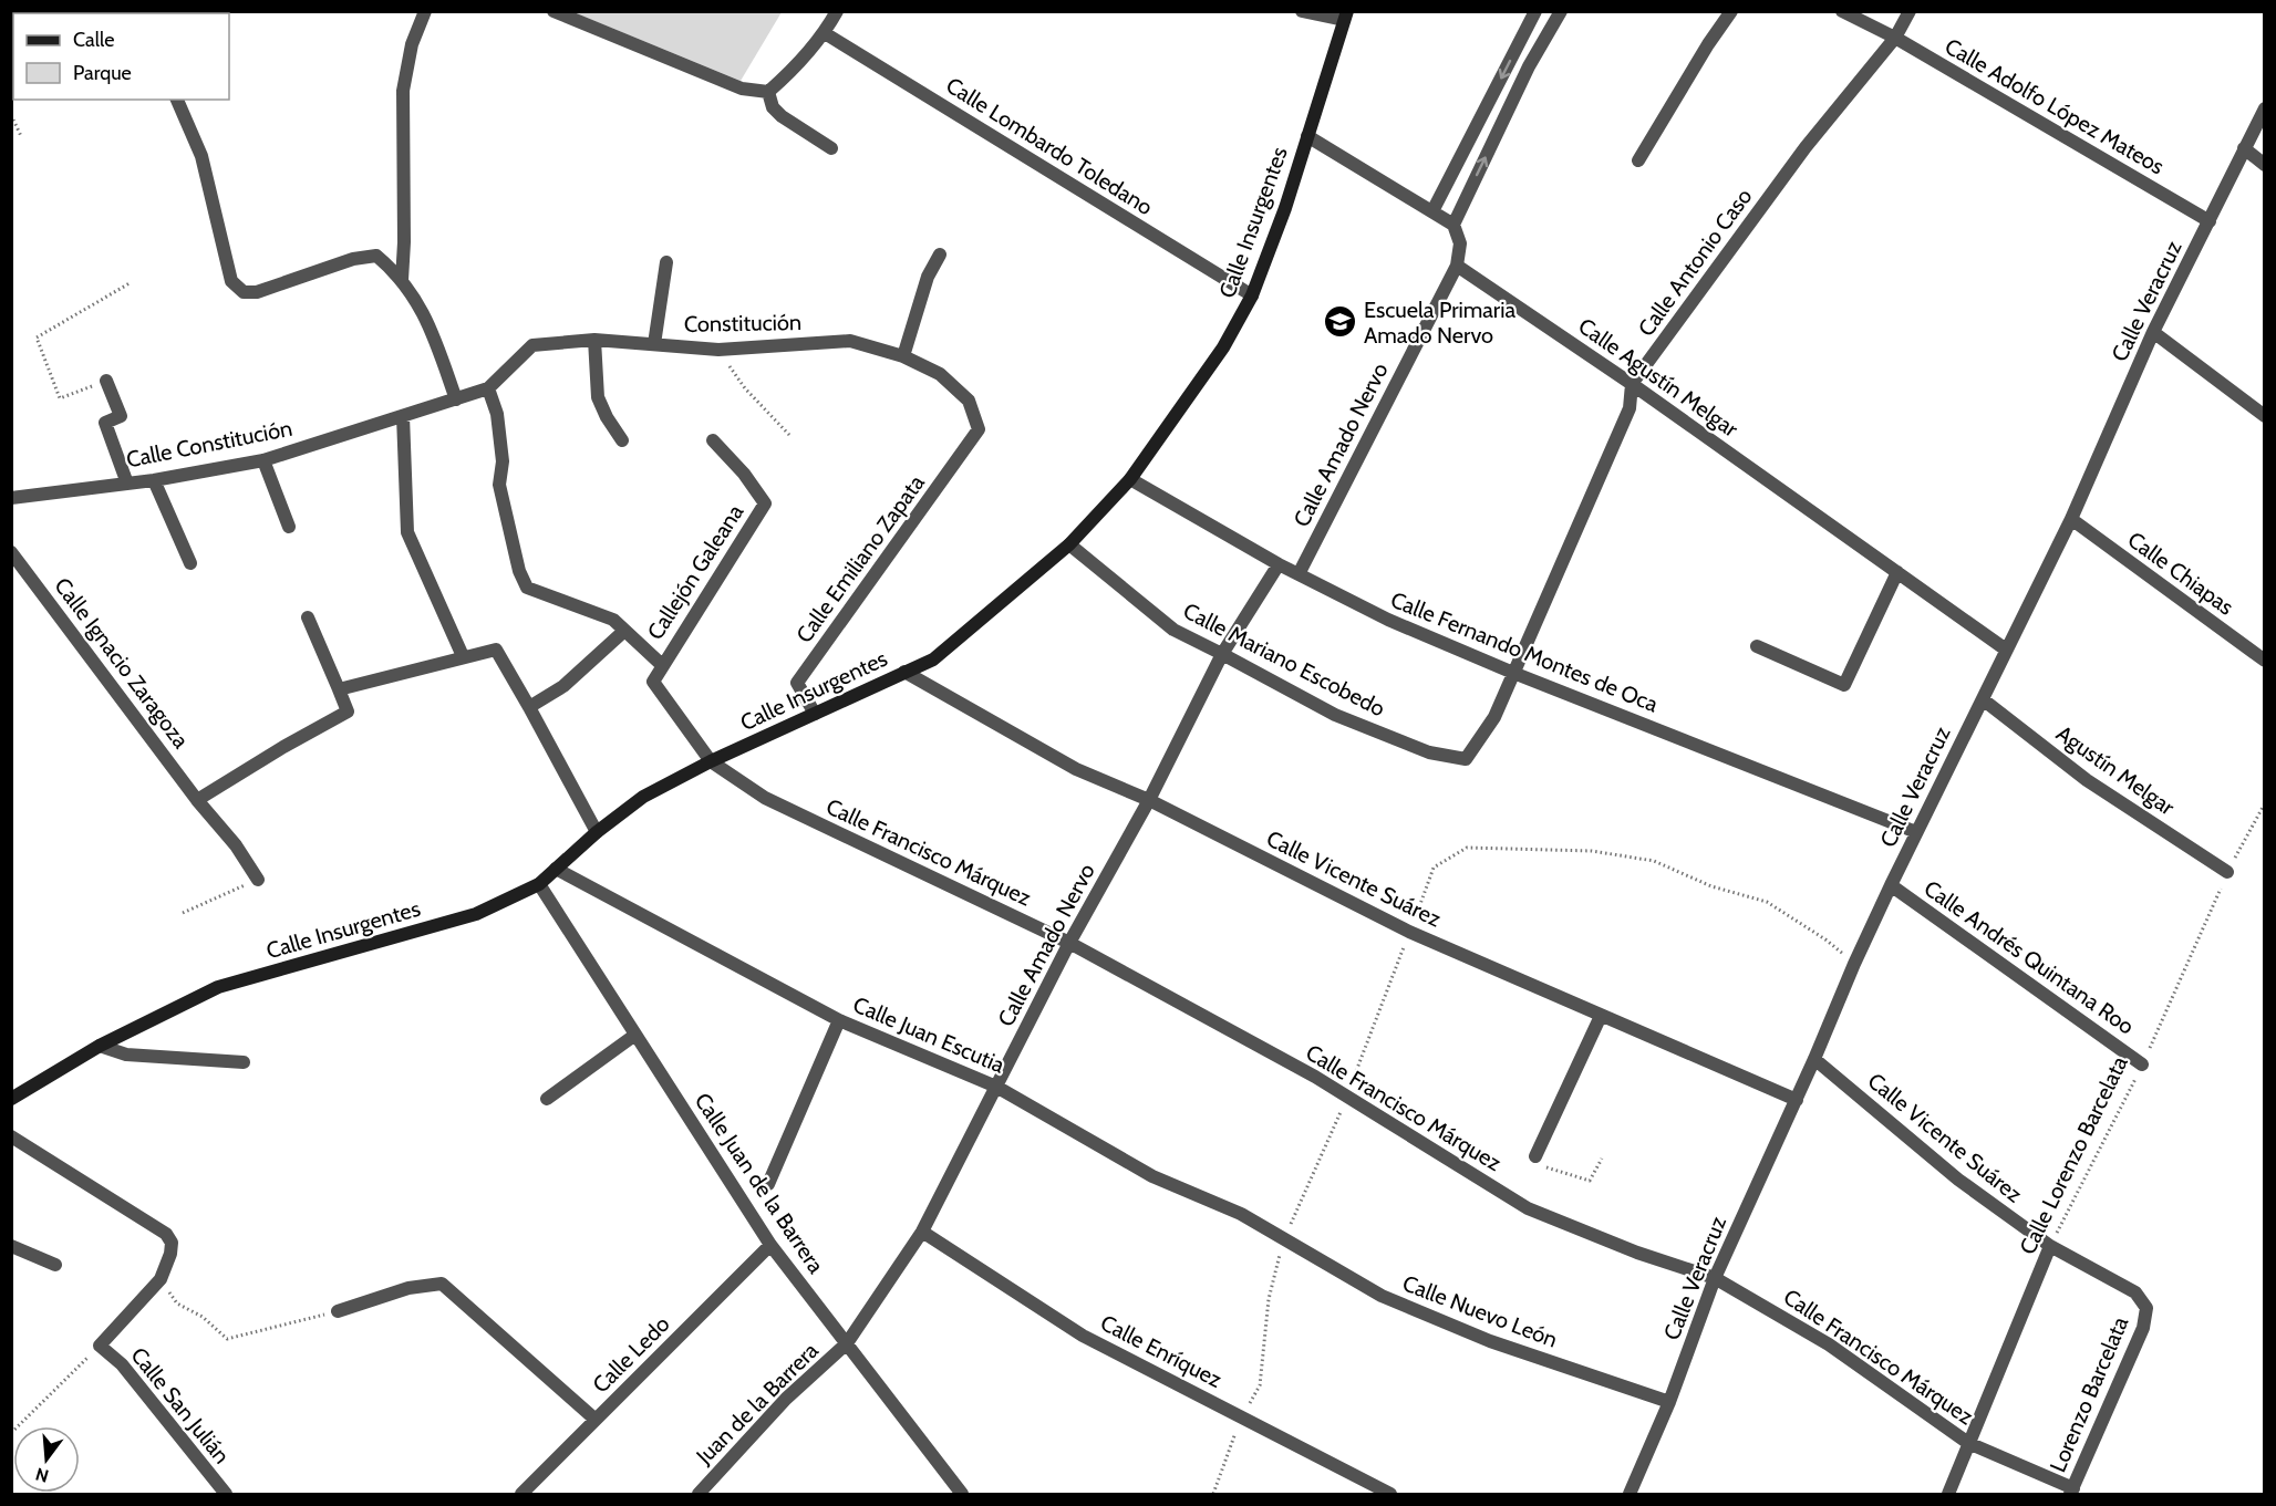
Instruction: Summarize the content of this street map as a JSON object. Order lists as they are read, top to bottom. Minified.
{"streets":{"main road":["Calle Insurgentes"],"street":["Calle Adolfo López Mateos","Calle Lombardo Toledano","Calle Antonio Caso","Calle Veracruz","Constitución","Calle Agustín Melgar","Calle Constitución","Calle Amado Nervo","Calle Emiliano Zapata","Callejón Galeana","Calle Chiapas","Calle Fernando Montes de Oca","Calle Mariano Escobedo","Calle Ignacio Zaragoza","Agustín Melgar","Calle Francisco Márquez","Calle Vicente Suárez","Calle Andrés Quintana Roo","Calle Juan Escutia","Calle Lorenzo Barcelata","Calle Juan de la Barrera","Calle Nuevo León","Calle Enríquez","Calle Ledo","Lorenzo Barcelata","Juan de la Barrera","Calle San Julián"]},"crossings":[["Calle Adolfo López Mateos","Calle Antonio Caso"],["Calle Adolfo López Mateos","Calle Veracruz"],["Calle Lombardo Toledano","Calle Insurgentes"],["Calle Insurgentes","Calle Emiliano Zapata"],["Calle Insurgentes","Calle Fernando Montes de Oca"],["Calle Insurgentes","Calle Mariano Escobedo"],["Calle Insurgentes","Calle Francisco Márquez"],["Calle Insurgentes","Calle Vicente Suárez"],["Calle Insurgentes","Calle Juan Escutia"],["Calle Insurgentes","Calle Juan de la Barrera"],["Calle Antonio Caso","Calle Agustín Melgar"],["Calle Antonio Caso","Calle Fernando Montes de Oca"],["Calle Antonio Caso","Calle Mariano Escobedo"],["Calle Veracruz","Calle Agustín Melgar"],["Calle Veracruz","Calle Chiapas"],["Calle Veracruz","Calle Fernando Montes de Oca"],["Calle Veracruz","Agustín Melgar"],["Calle Veracruz","Calle Francisco Márquez"],["Calle Veracruz","Calle Vicente Suárez"],["Calle Veracruz","Calle Andrés Quintana Roo"],["Calle Veracruz","Calle Nuevo León"],["Constitución","Calle Constitución"],["Constitución","Calle Emiliano Zapata"],["Constitución","Callejón Galeana"],["Calle Agustín Melgar","Calle Amado Nervo"],["Calle Constitución","Callejón Galeana"],["Calle Amado Nervo","Calle Fernando Montes de Oca"],["Calle Amado Nervo","Calle Mariano Escobedo"],["Calle Amado Nervo","Calle Francisco Márquez"],["Calle Amado Nervo","Calle Vicente Suárez"],["Calle Amado Nervo","Calle Juan Escutia"],["Calle Amado Nervo","Calle Juan de la Barrera"],["Calle Amado Nervo","Calle Enríquez"],["Calle Amado Nervo","Juan de la Barrera"],["Agustín Melgar","Calle Lorenzo Barcelata"],["Calle Francisco Márquez","Calle Vicente Suárez"],["Calle Francisco Márquez","Calle Lorenzo Barcelata"],["Calle Francisco Márquez","Lorenzo Barcelata"],["Calle Vicente Suárez","Calle Lorenzo Barcelata"],["Calle Vicente Suárez","Lorenzo Barcelata"],["Calle Andrés Quintana Roo","Calle Lorenzo Barcelata"],["Calle Juan Escutia","Calle Nuevo León"],["Calle Lorenzo Barcelata","Lorenzo Barcelata"],["Calle Juan de la Barrera","Calle Ledo"],["Calle Juan de la Barrera","Juan de la Barrera"]],"places":{"school or university":["Escuela Primaria Amado Nervo"]},"legend":["Calle","Parque"],"north":"bottom"}
